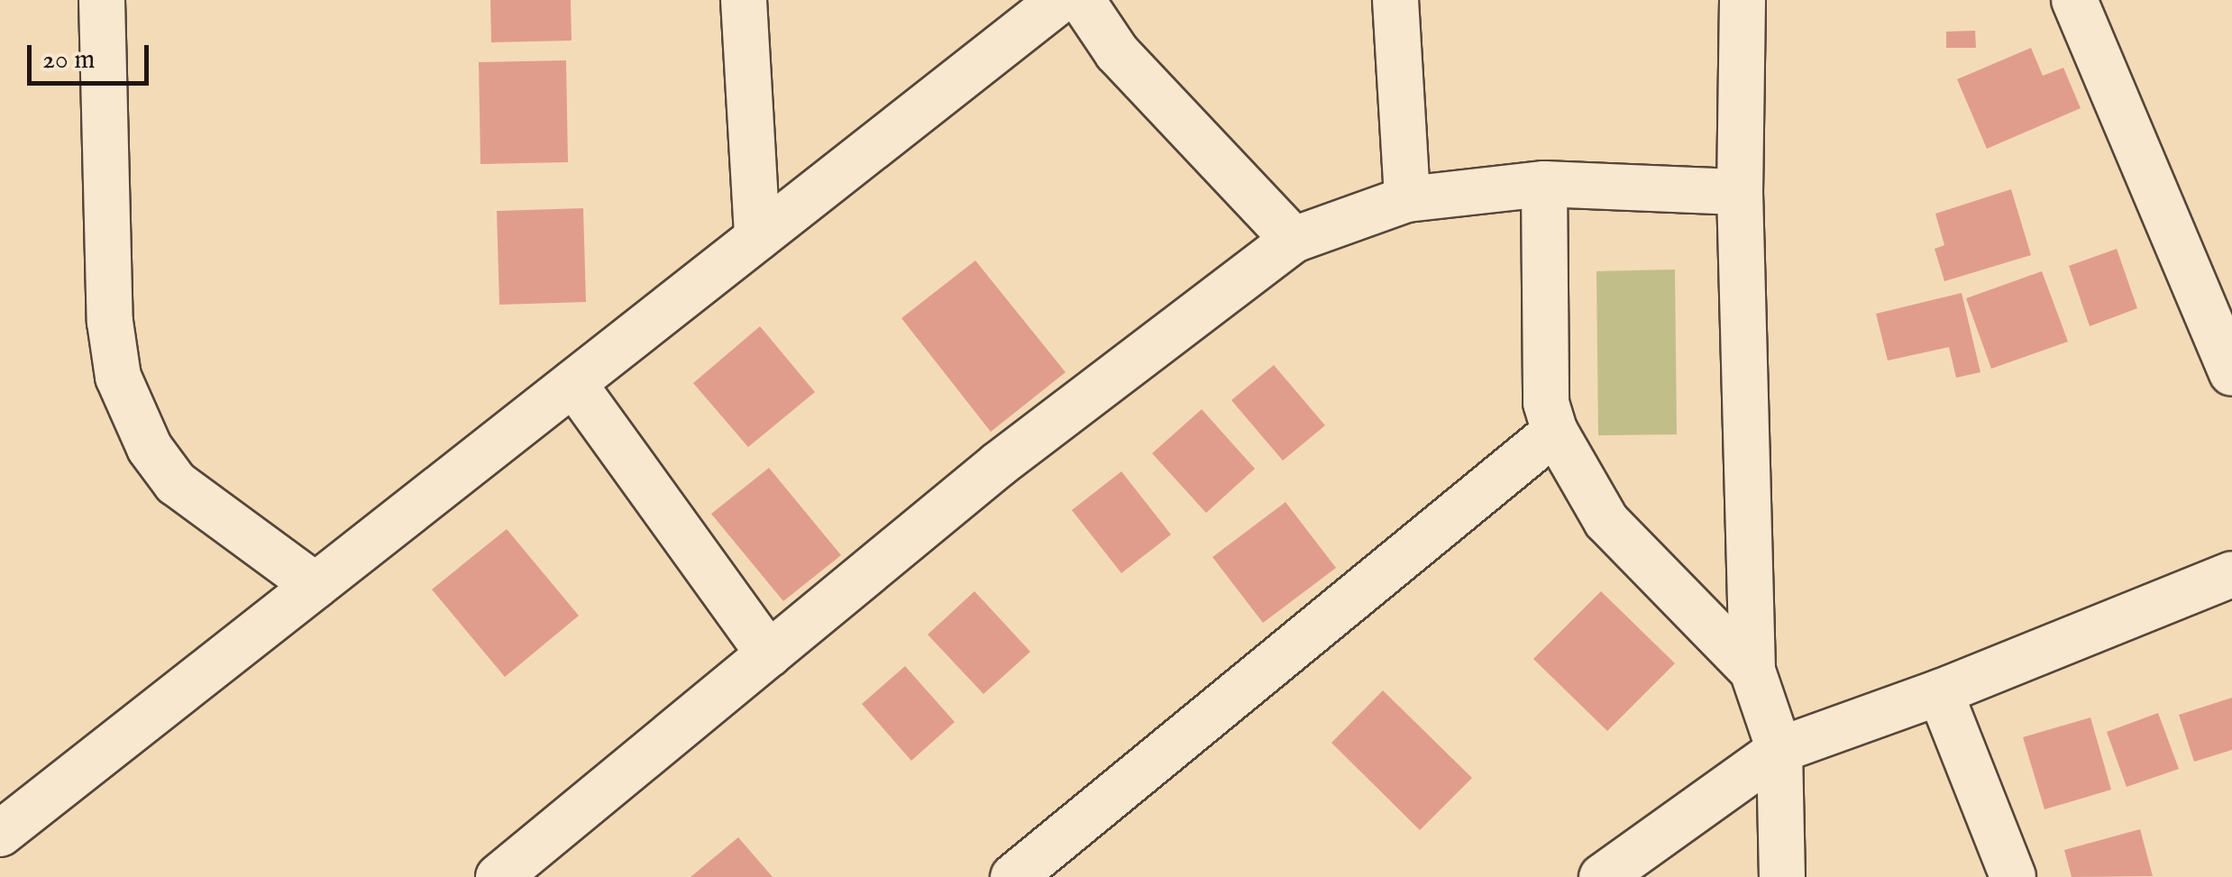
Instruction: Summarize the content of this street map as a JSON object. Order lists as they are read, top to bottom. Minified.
{"scale_bar":"20 m"}
